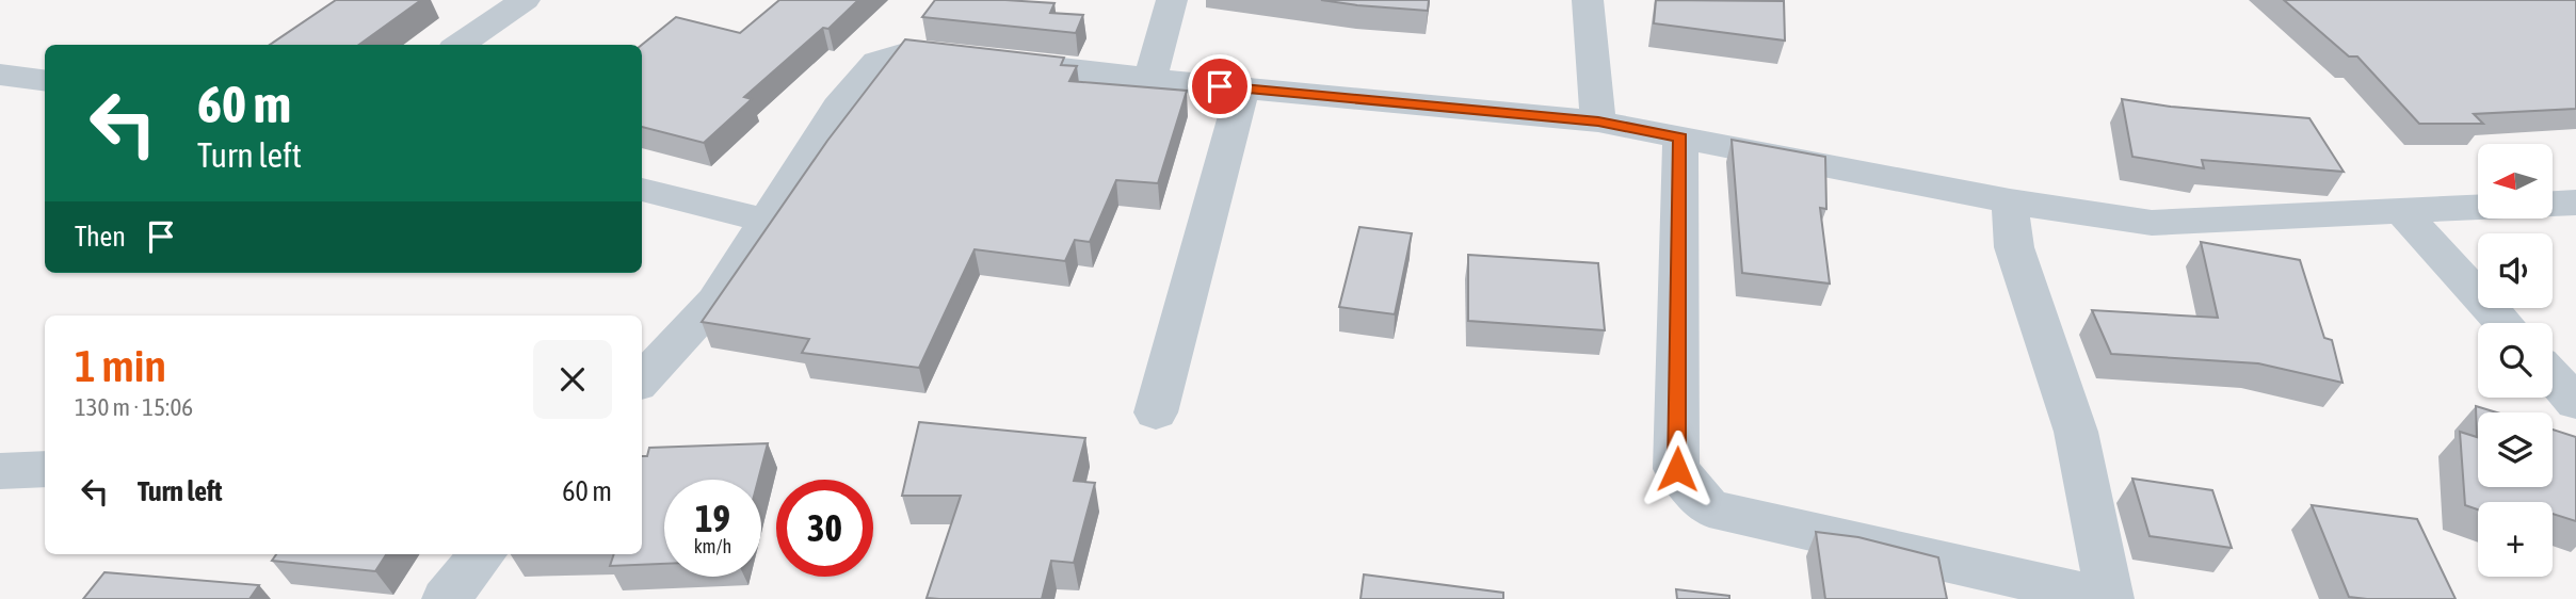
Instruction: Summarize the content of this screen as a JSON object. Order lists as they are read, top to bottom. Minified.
{"north":"left","page":{"turn":["60 m","Turn left"],"map_buttons":"+","then":"Then","heading":["1 min","130 m · 15:06"],"list":[{"name":"Turn left","value":"60 m"}],"speed":"19 km/h","limit":"30"}}
